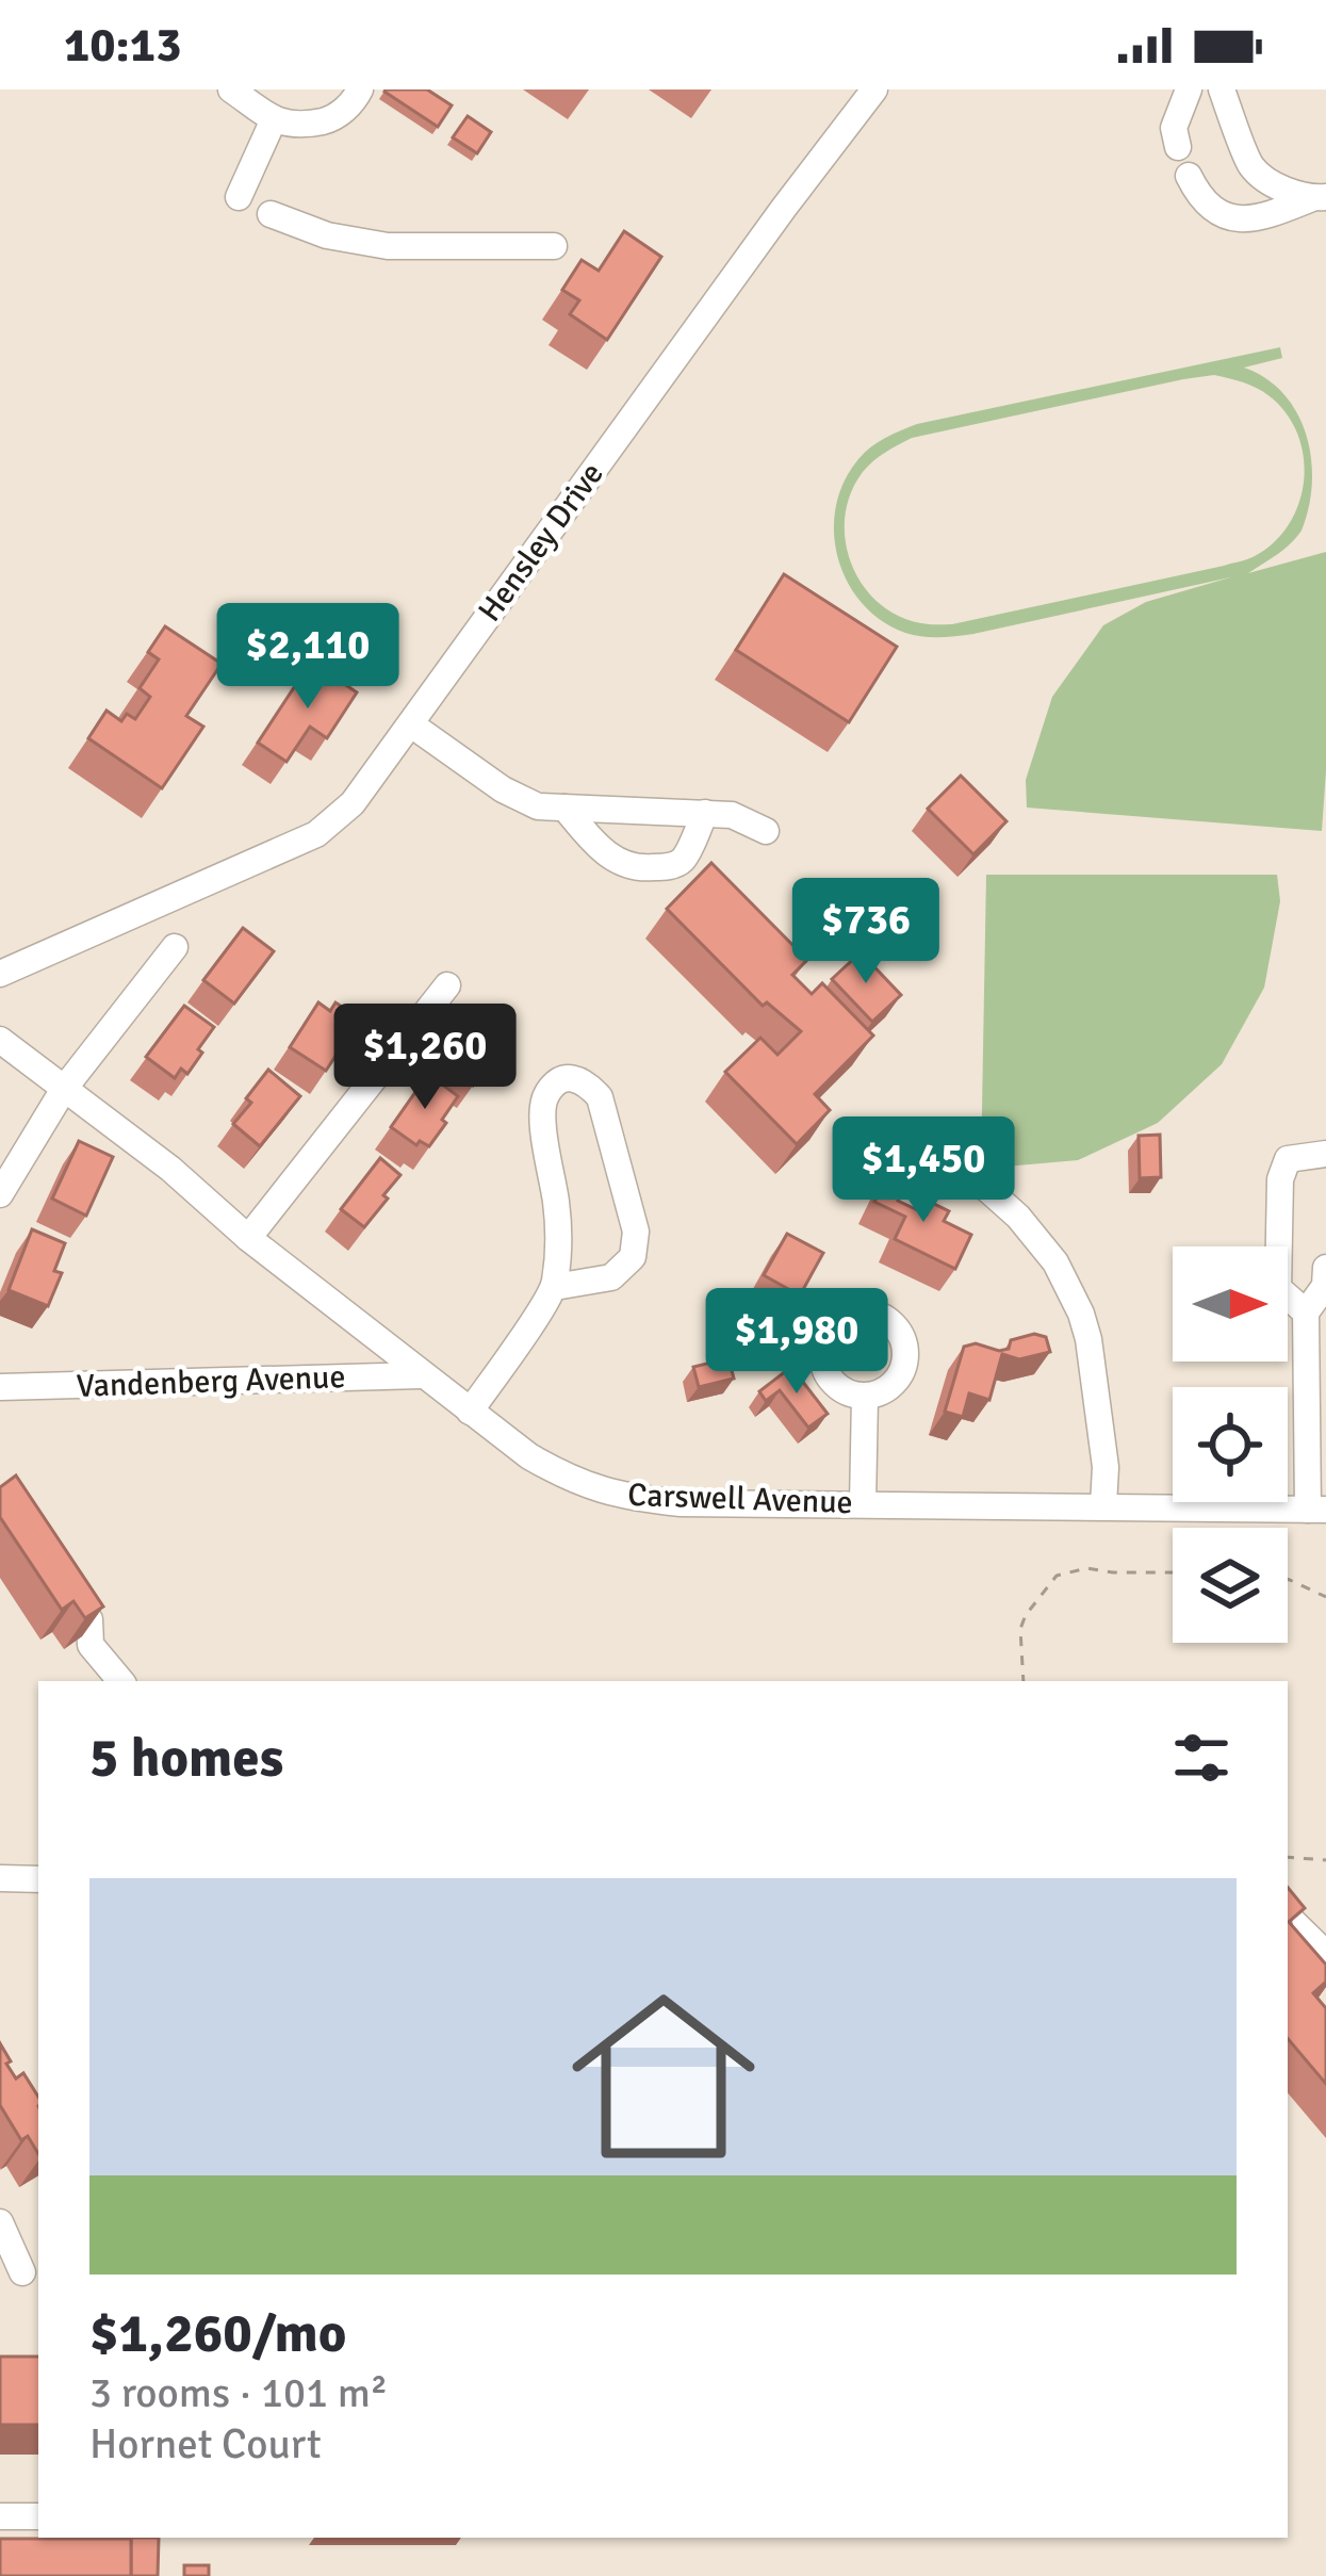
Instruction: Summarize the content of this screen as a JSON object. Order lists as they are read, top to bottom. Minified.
{"streets":{"street":["Hensley Drive","Vandenberg Avenue","Carswell Avenue"]},"crossings":[["Vandenberg Avenue","Carswell Avenue"]],"north":"right","page":{"status":"10:13","price":["$2,110","$736","$1,260","$1,450","$1,980"],"heading":"5 homes","list":[{"name":"$1,260/mo","note":"3 rooms · 101 m² · Hornet Court"}]}}
